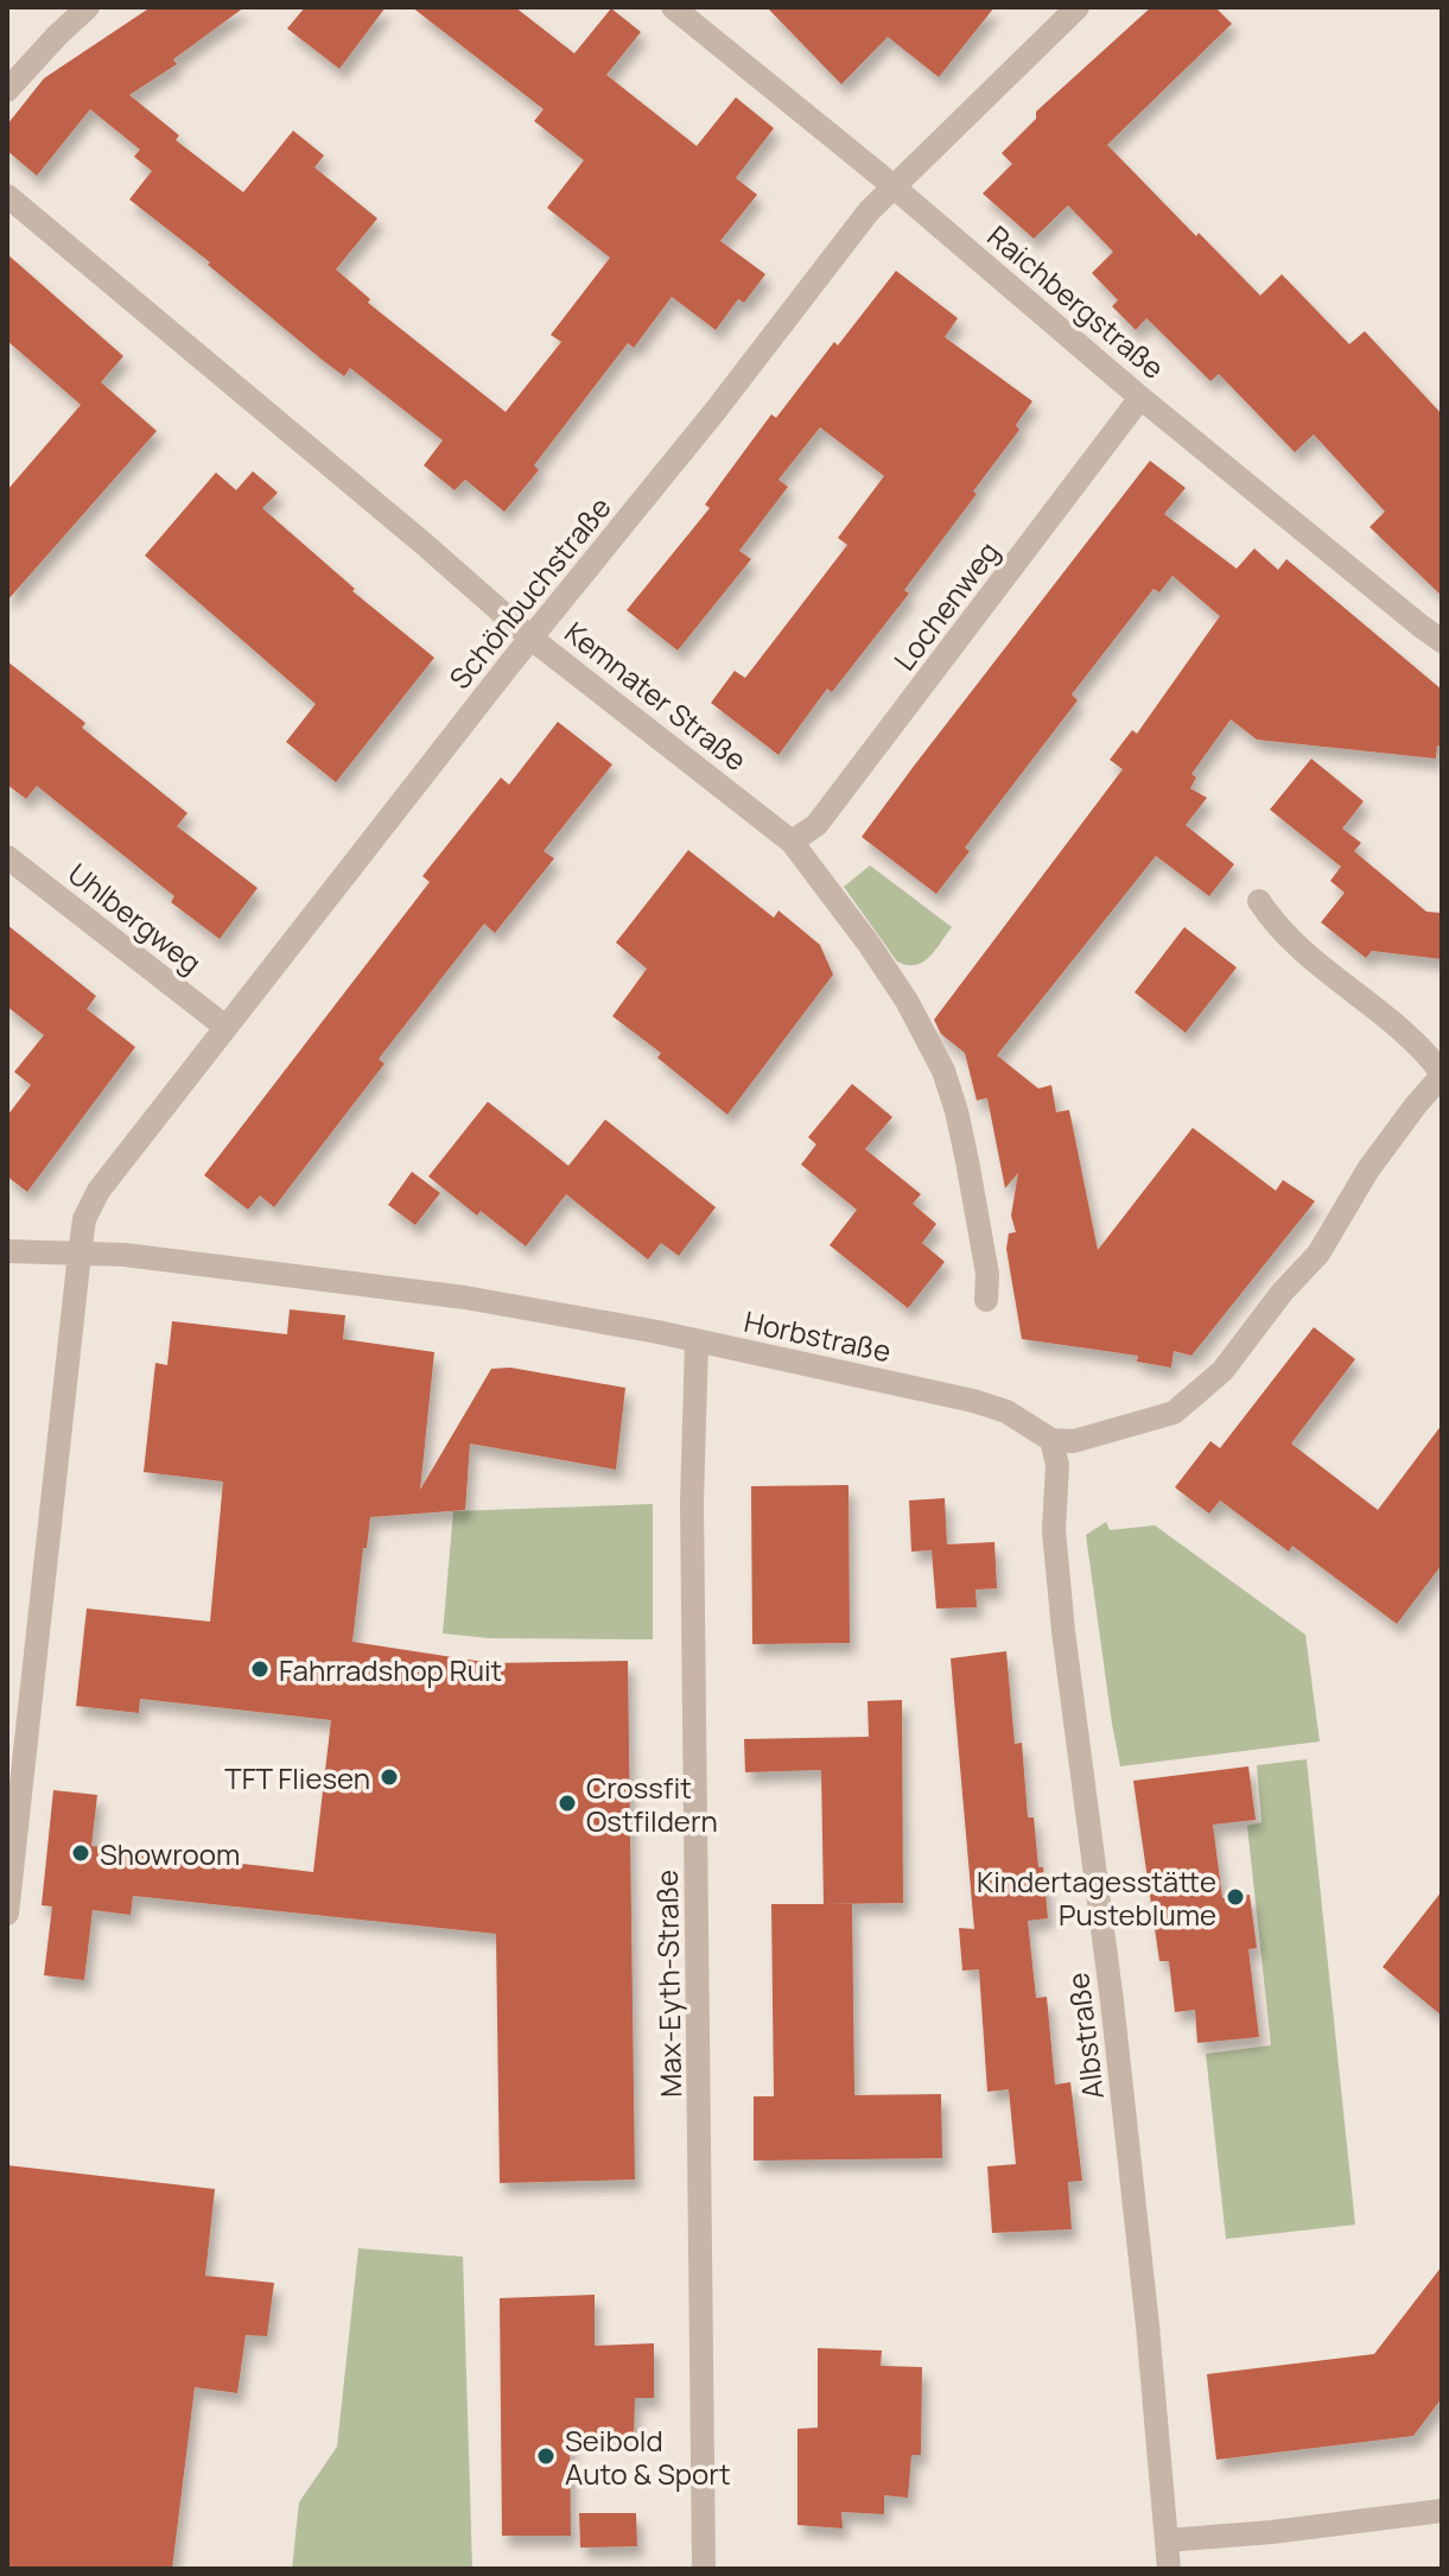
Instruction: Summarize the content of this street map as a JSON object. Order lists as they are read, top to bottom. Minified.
{"streets":{"street":["Raichbergstraße","Schönbuchstraße","Lochenweg","Kemnater Straße","Uhlbergweg","Horbstraße","Max-Eyth-Straße","Albstraße"]},"crossings":[["Raichbergstraße","Schönbuchstraße"],["Raichbergstraße","Lochenweg"],["Schönbuchstraße","Kemnater Straße"],["Schönbuchstraße","Uhlbergweg"],["Schönbuchstraße","Horbstraße"],["Lochenweg","Kemnater Straße"],["Horbstraße","Max-Eyth-Straße"],["Horbstraße","Albstraße"]],"places":["Fahrradshop Ruit","TFT Fliesen","Crossfit Ostfildern","Showroom","Kindertagesstätte Pusteblume","Seibold Auto & Sport"]}
